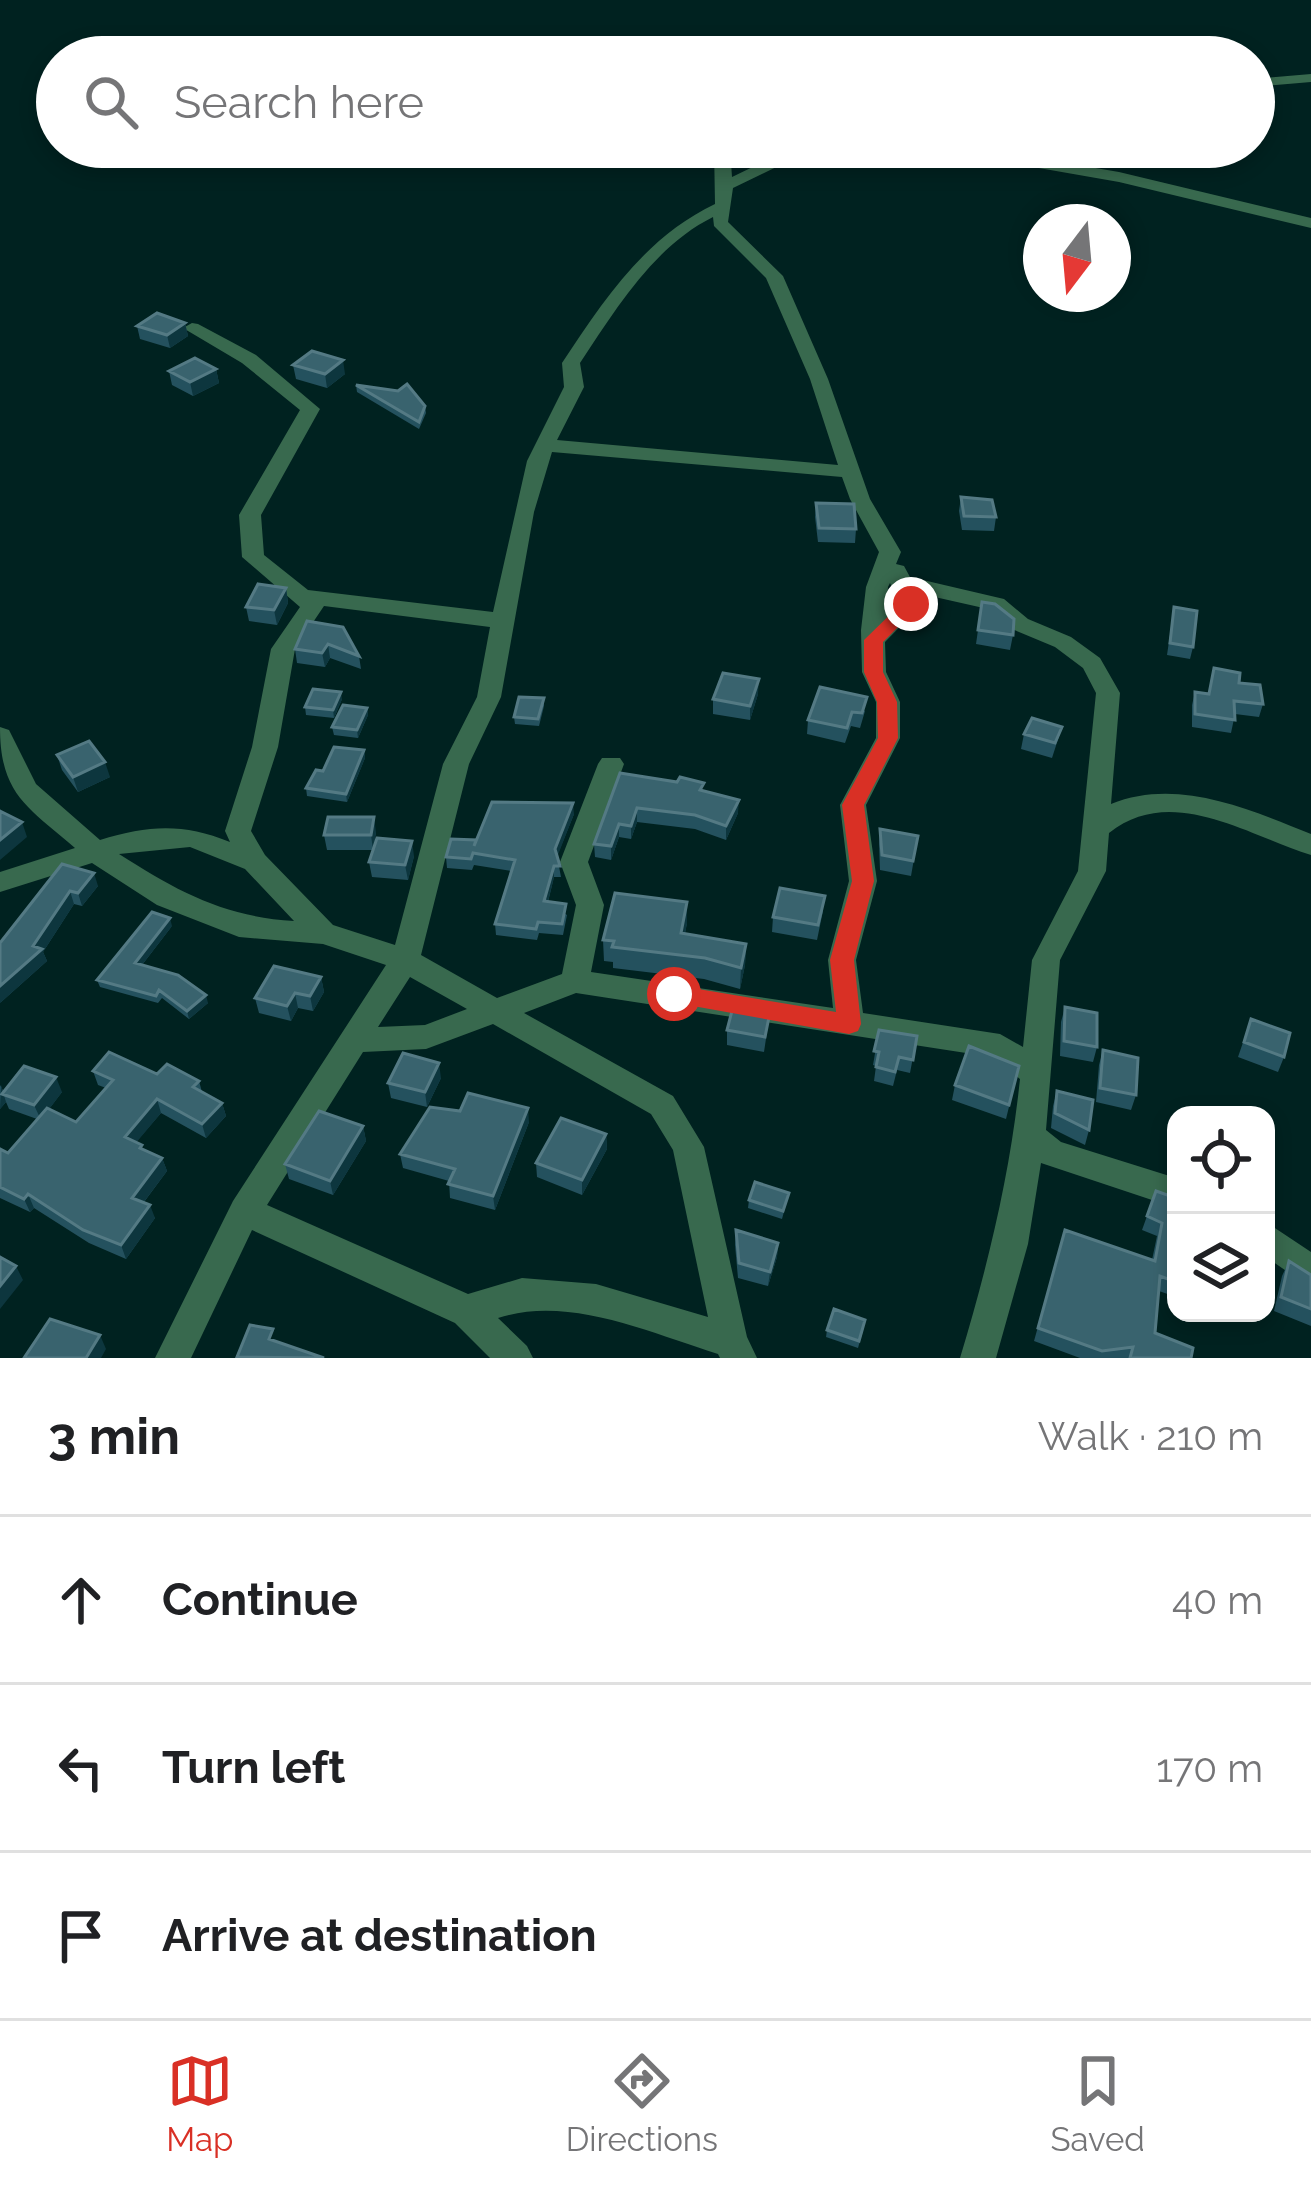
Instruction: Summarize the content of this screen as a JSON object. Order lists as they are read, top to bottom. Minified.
{"north":"bottom","page":{"search":"Search here","heading":["3 min","Walk · 210 m"],"list":[["Continue","40 m"],["Turn left","170 m"],"Arrive at destination"],"nav":["Map","Directions","Saved"]}}
